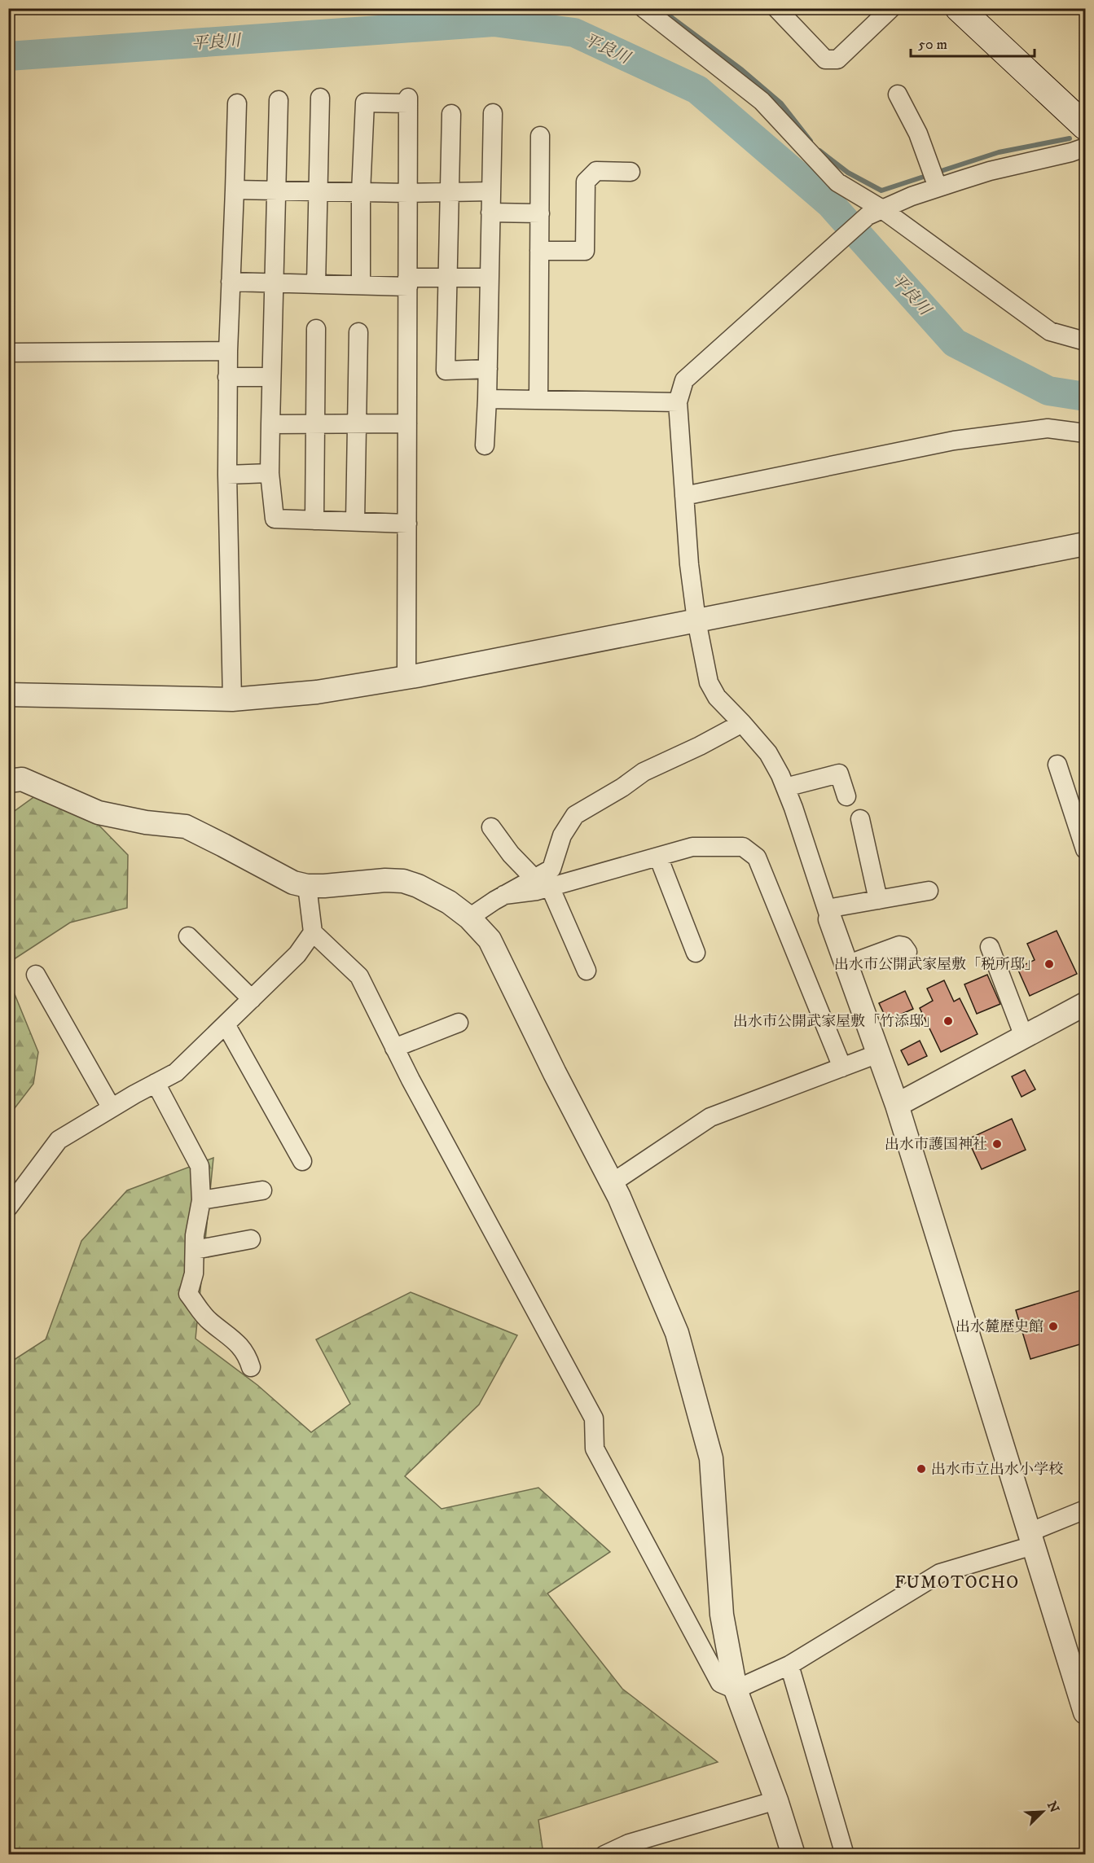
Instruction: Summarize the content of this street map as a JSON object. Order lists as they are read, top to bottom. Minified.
{"districts":["FUMOTOCHO"],"water":["平良川"],"places":["出水市公開武家屋敷「税所邸」","出水市公開武家屋敷「竹添邸」","出水市護国神社","出水麓歴史館","出水市立出水小学校"],"scale_bar":"50 m","north":"top right"}
